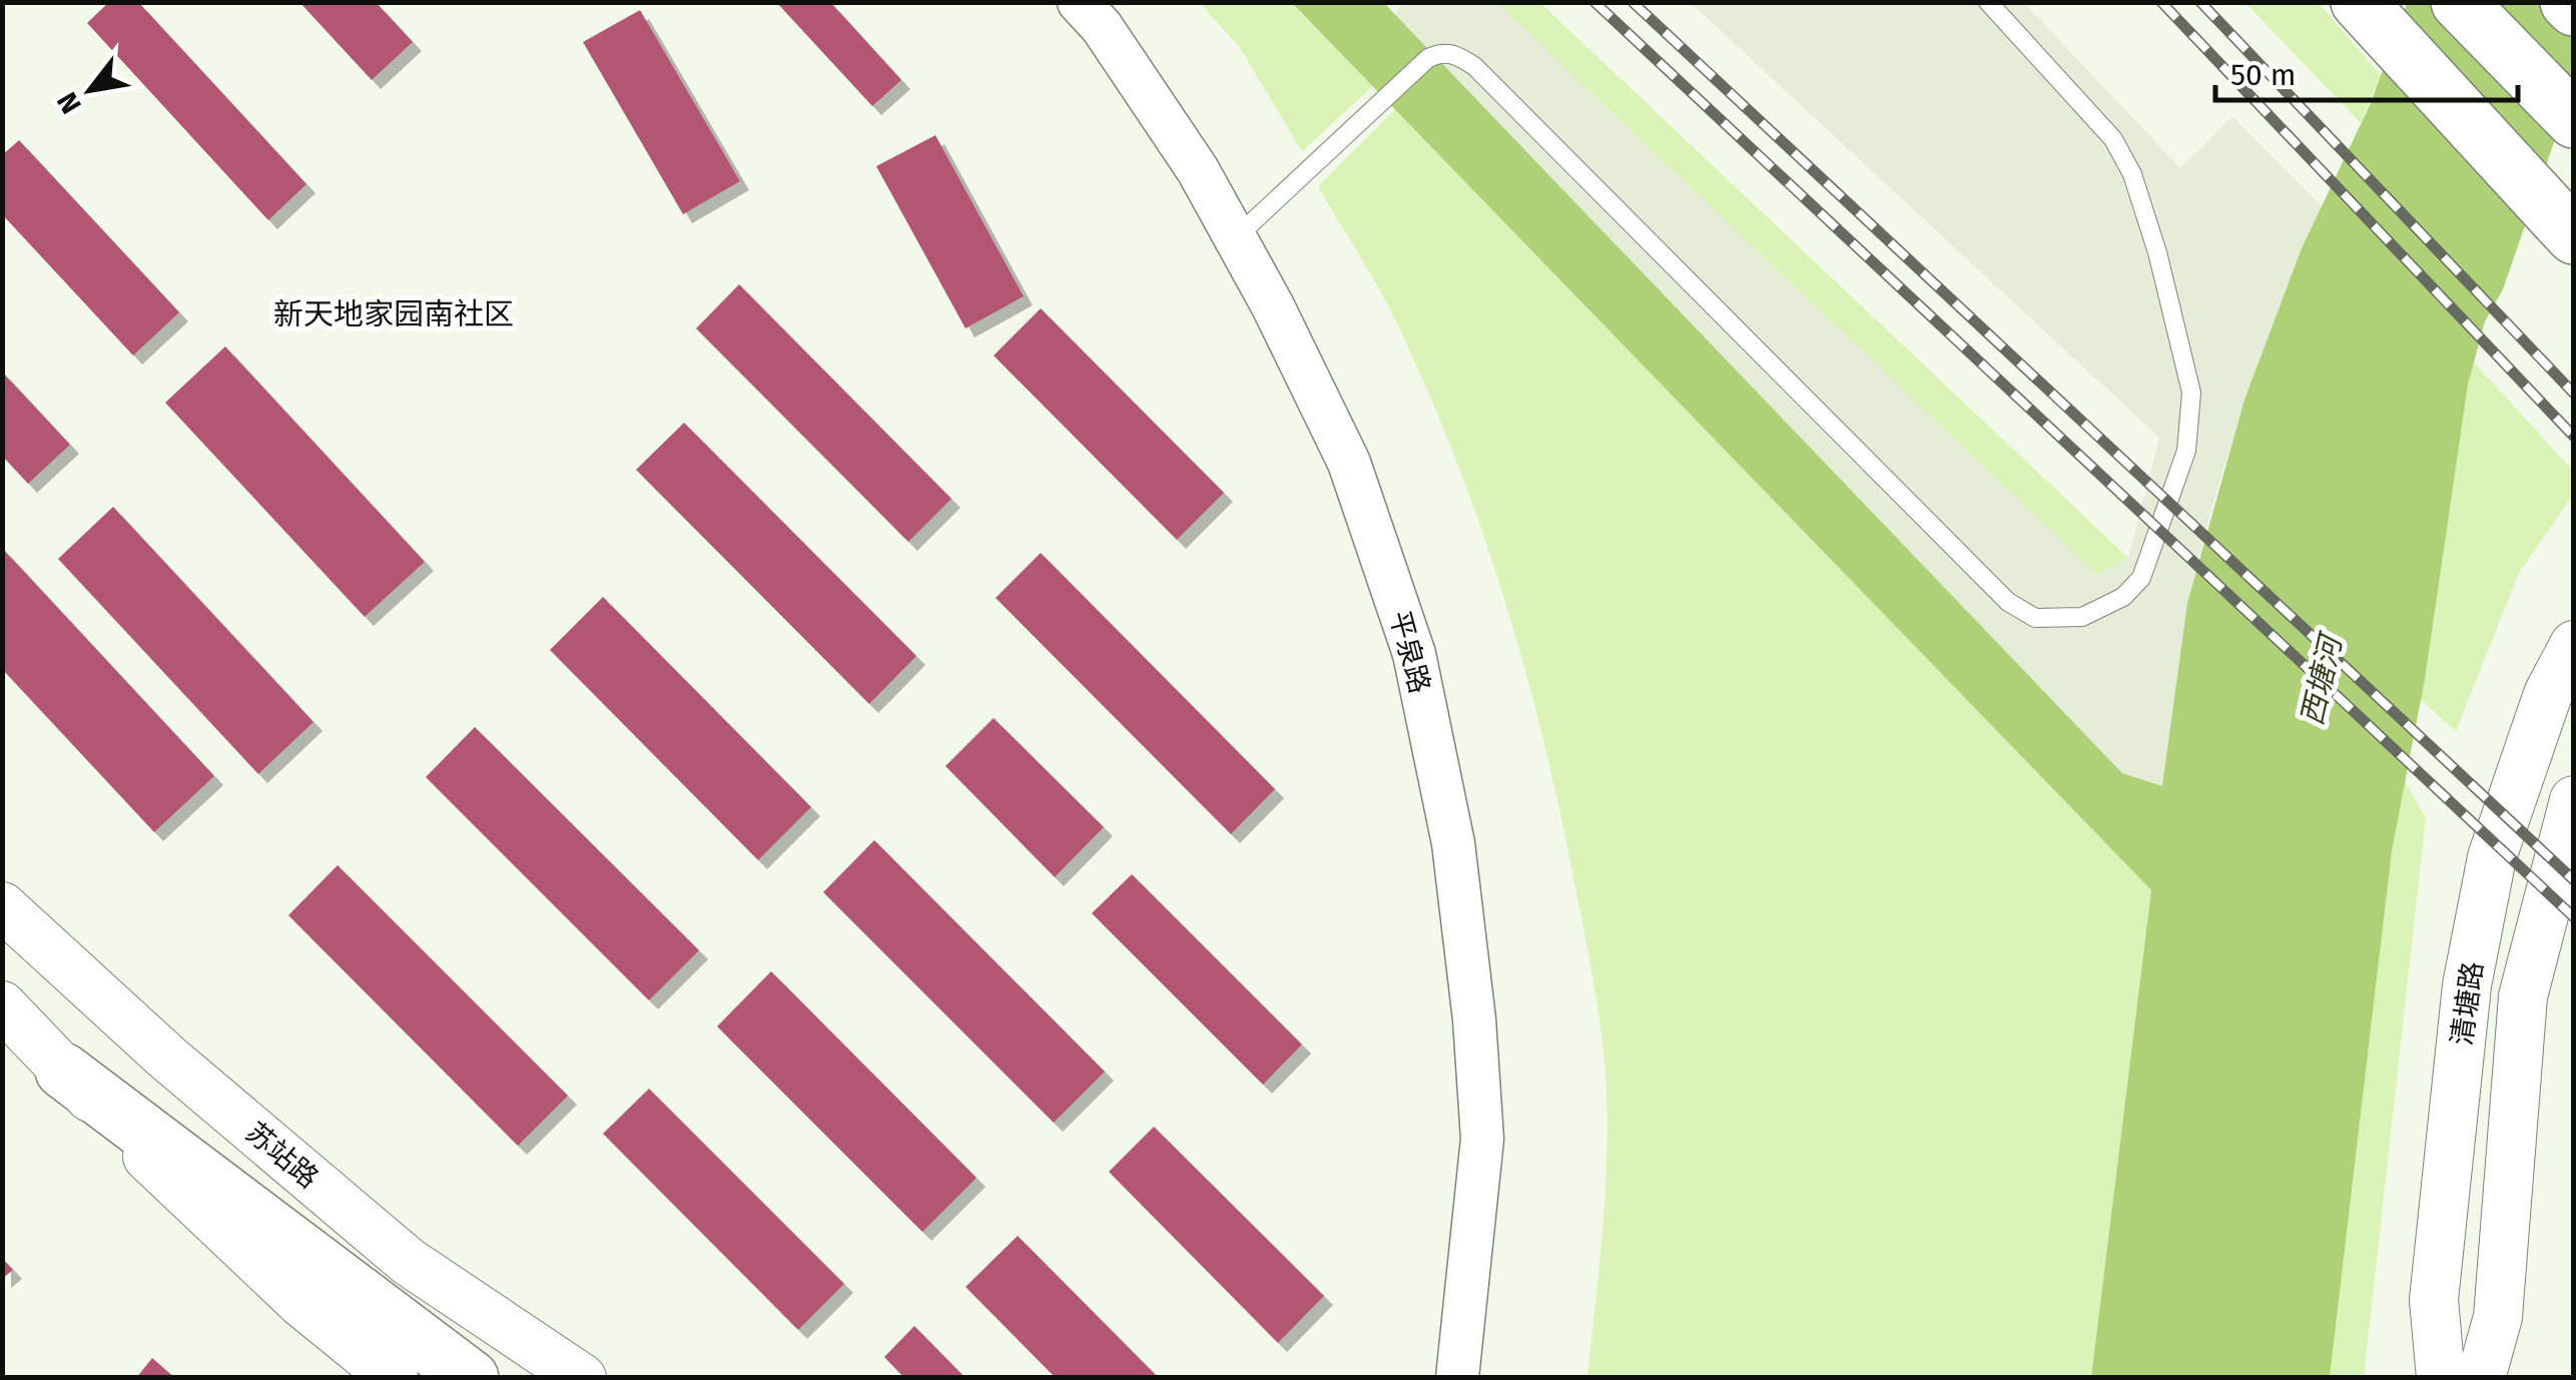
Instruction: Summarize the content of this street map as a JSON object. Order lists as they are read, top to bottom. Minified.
{"streets":{"main road":["清塘路","苏站路"],"street":["平泉路"]},"districts":["新天地家园南社区"],"water":["西塘河"],"scale_bar":"50 m","north":"bottom left"}
